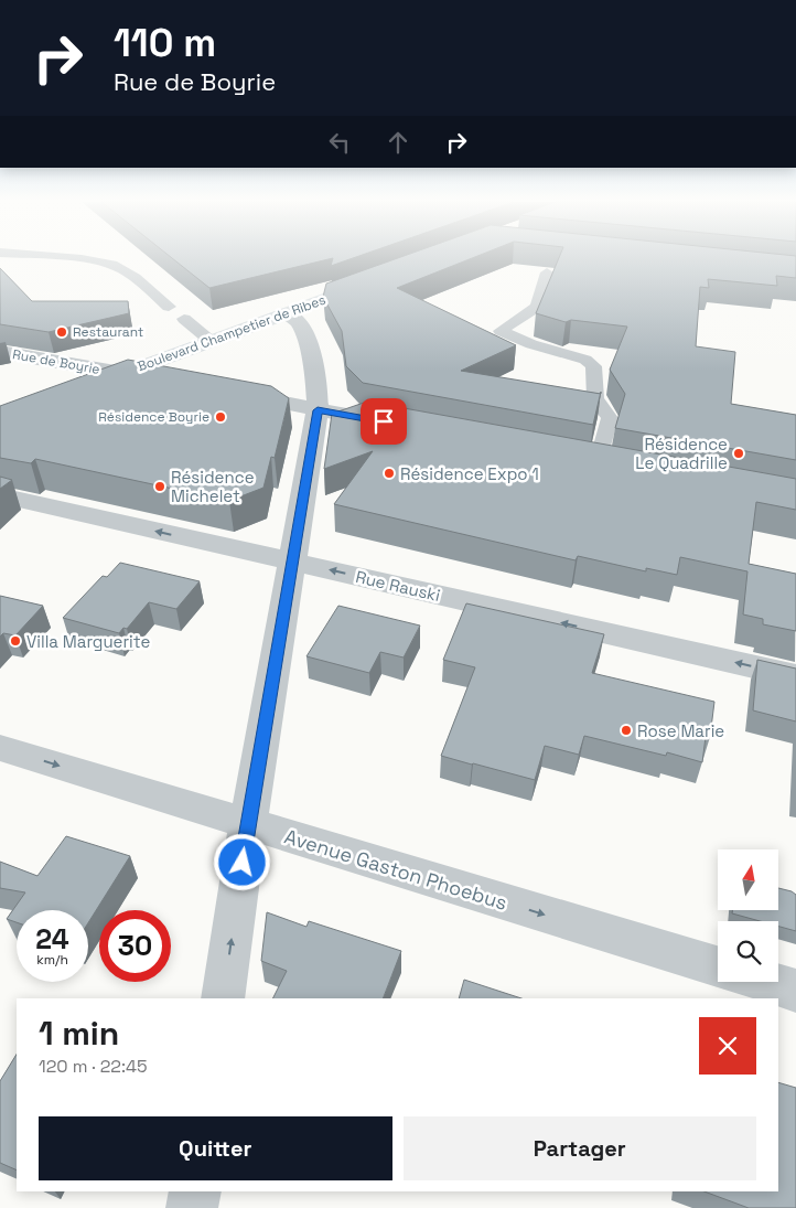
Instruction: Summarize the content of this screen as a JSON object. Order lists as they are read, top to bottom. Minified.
{"streets":{"main road":["Boulevard Champetier de Ribes"],"street":["Rue de Boyrie","Rue Rauski","Avenue Gaston Phoebus"]},"crossings":[["Boulevard Champetier de Ribes","Rue de Boyrie"]],"one_way":["Rue Rauski","Avenue Gaston Phoebus"],"places":["Restaurant","Résidence Boyrie","Résidence Le Quadrille","Résidence Expo 1","Résidence Michelet","Villa Marguerite","Rose Marie"],"north":"top","page":{"turn":["110 m","Rue de Boyrie"],"speed":"24 km/h","limit":"30","heading":["1 min","120 m · 22:45"],"buttons":["Quitter","Partager"]}}
